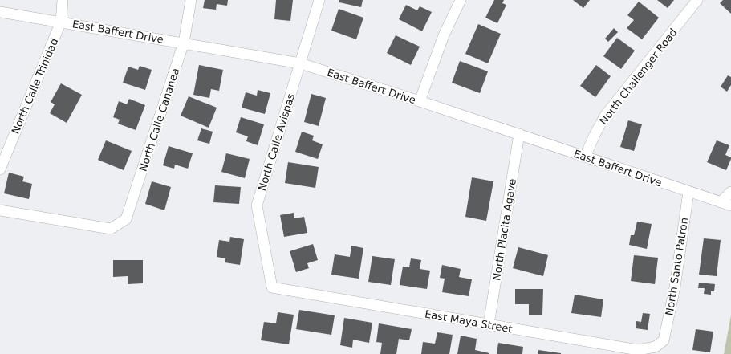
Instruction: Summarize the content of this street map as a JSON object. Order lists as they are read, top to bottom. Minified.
{"streets":{"street":["East Baffert Drive","North Challenger Road","North Calle Trinidad","North Calle Cananea","North Calle Avispas","North Placita Agave","North Santo Patron","East Maya Street"]},"crossings":[["East Baffert Drive","North Challenger Road"],["East Baffert Drive","North Calle Trinidad"],["East Baffert Drive","North Calle Cananea"],["East Baffert Drive","North Calle Avispas"],["East Baffert Drive","North Placita Agave"],["East Baffert Drive","North Santo Patron"],["North Calle Avispas","East Maya Street"],["North Placita Agave","East Maya Street"],["North Santo Patron","East Maya Street"]]}
